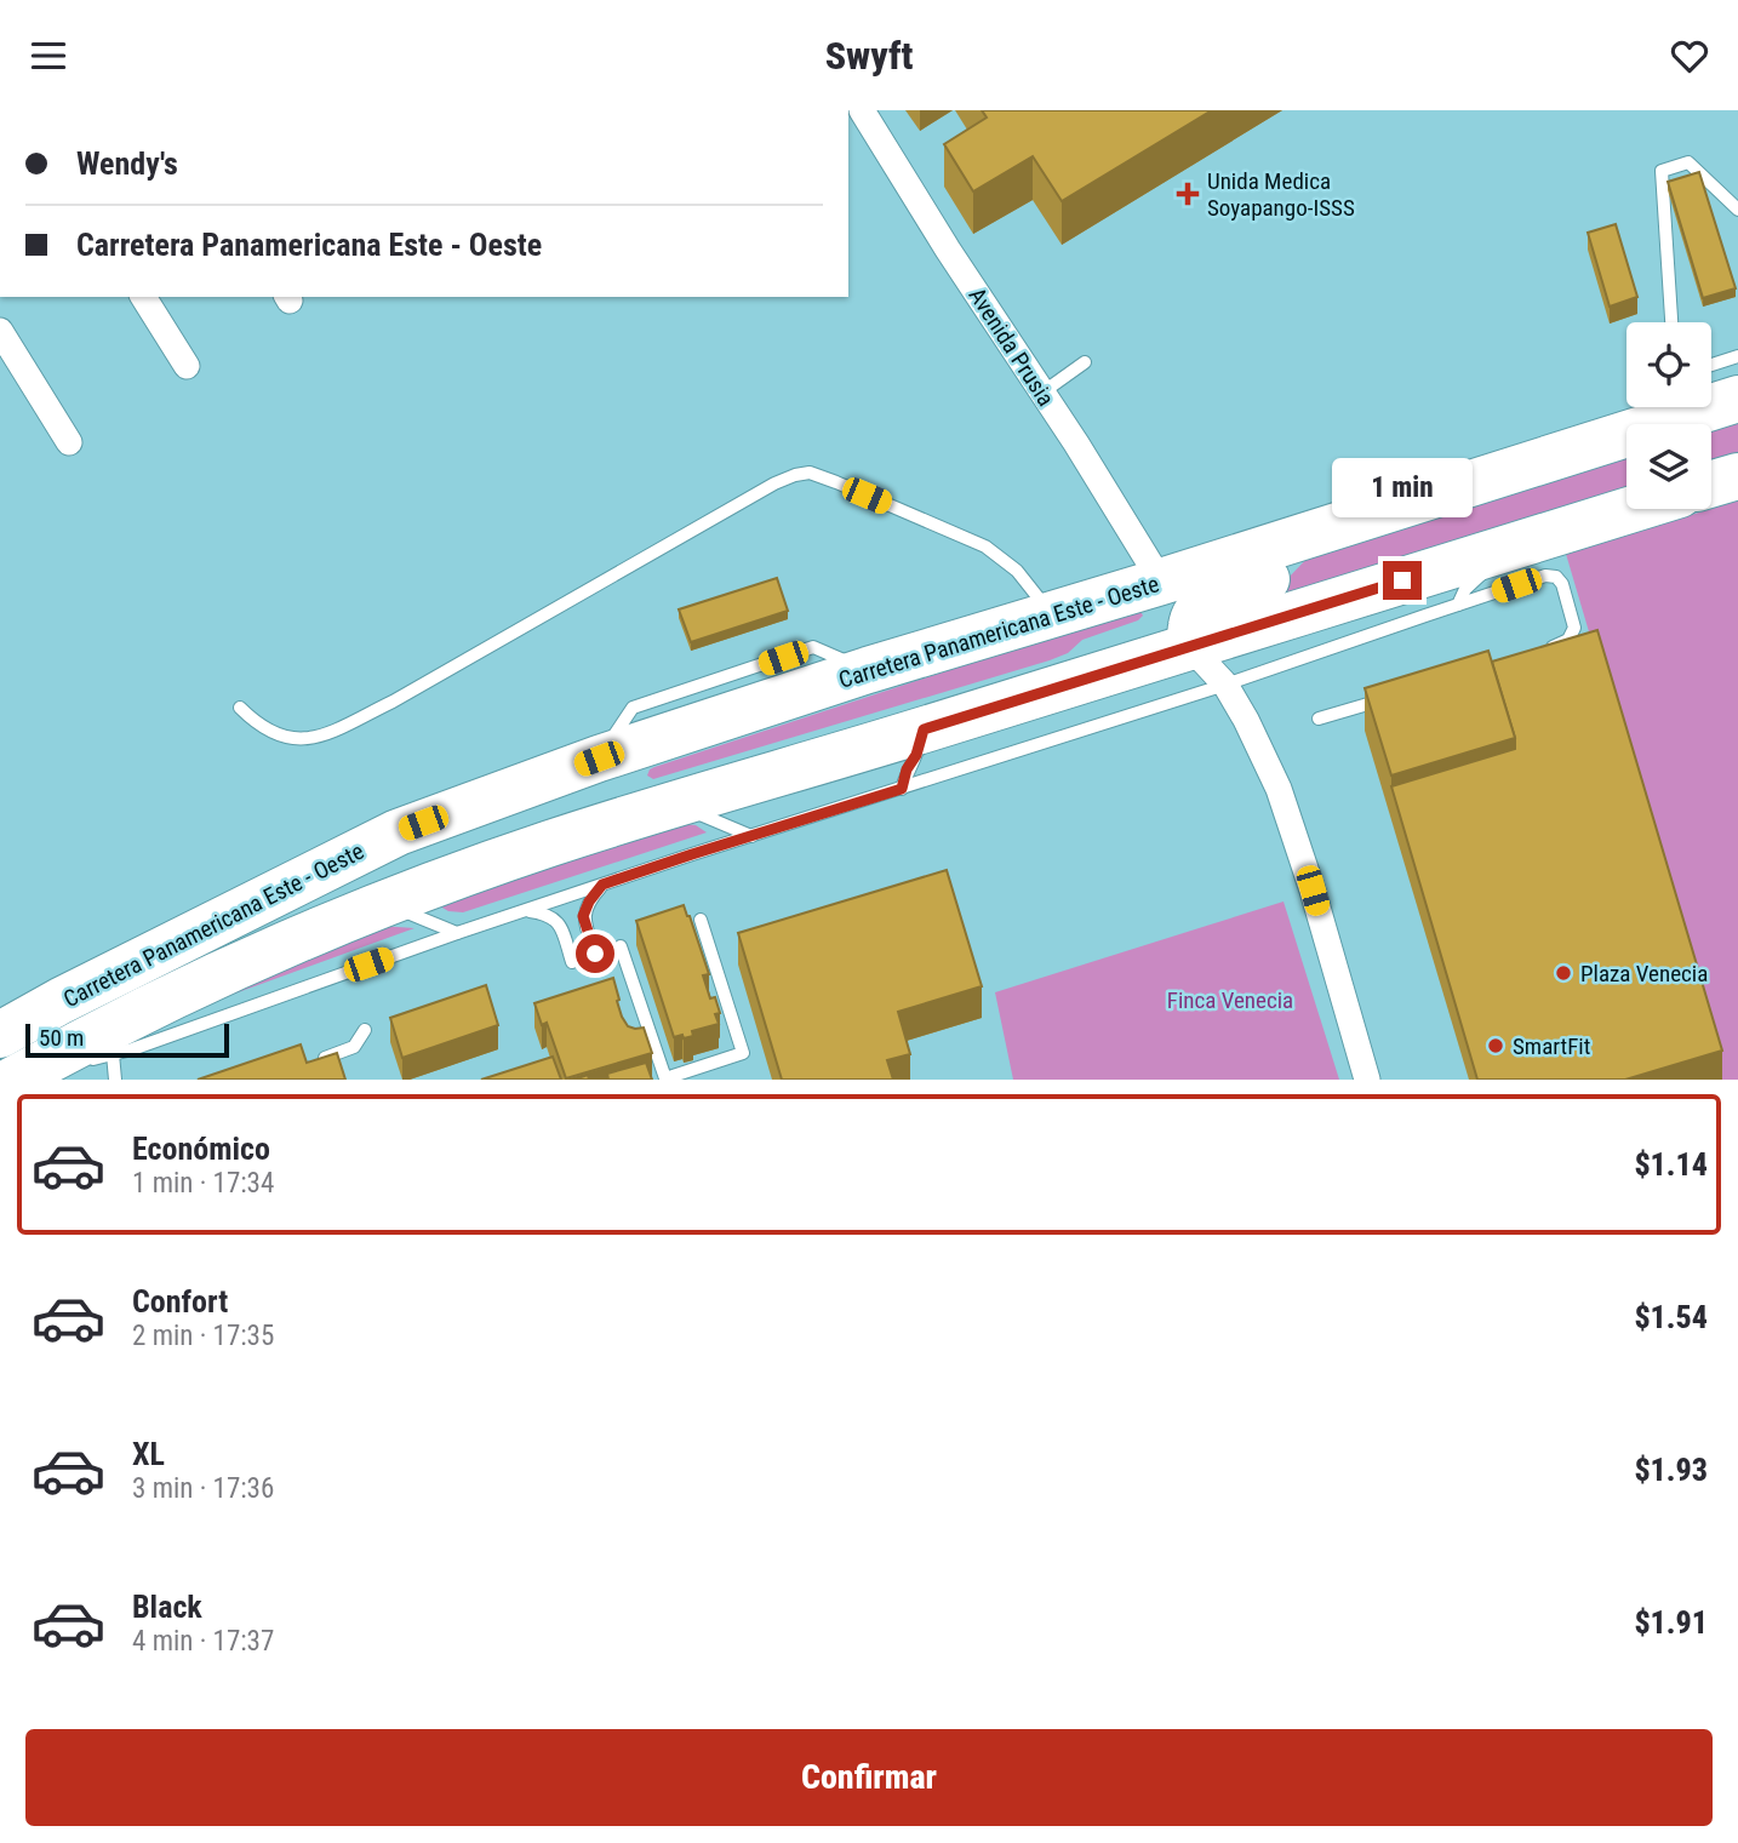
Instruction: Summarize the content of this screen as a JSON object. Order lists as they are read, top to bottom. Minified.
{"streets":{"highway":["Carretera Panamericana Este - Oeste"],"street":["Avenida Prusia"]},"crossings":[["Avenida Prusia","Carretera Panamericana Este - Oeste"]],"parks":["Finca Venecia"],"places":{"health":["Unida Medica Soyapango-ISSS"],"other":["Plaza Venecia","SmartFit"]},"scale_bar":"50 m","page":{"header":"Swyft","banner":["Wendy's","Carretera Panamericana Este - Oeste"],"bubble":"1 min","scale":"50 m","list":[{"name":"Económico","note":"1 min · 17:34","value":"$1.14"},{"name":"Confort","note":"2 min · 17:35","value":"$1.54"},{"name":"XL","note":"3 min · 17:36","value":"$1.93"},{"name":"Black","note":"4 min · 17:37","value":"$1.91"}],"buttons":"Confirmar"}}
